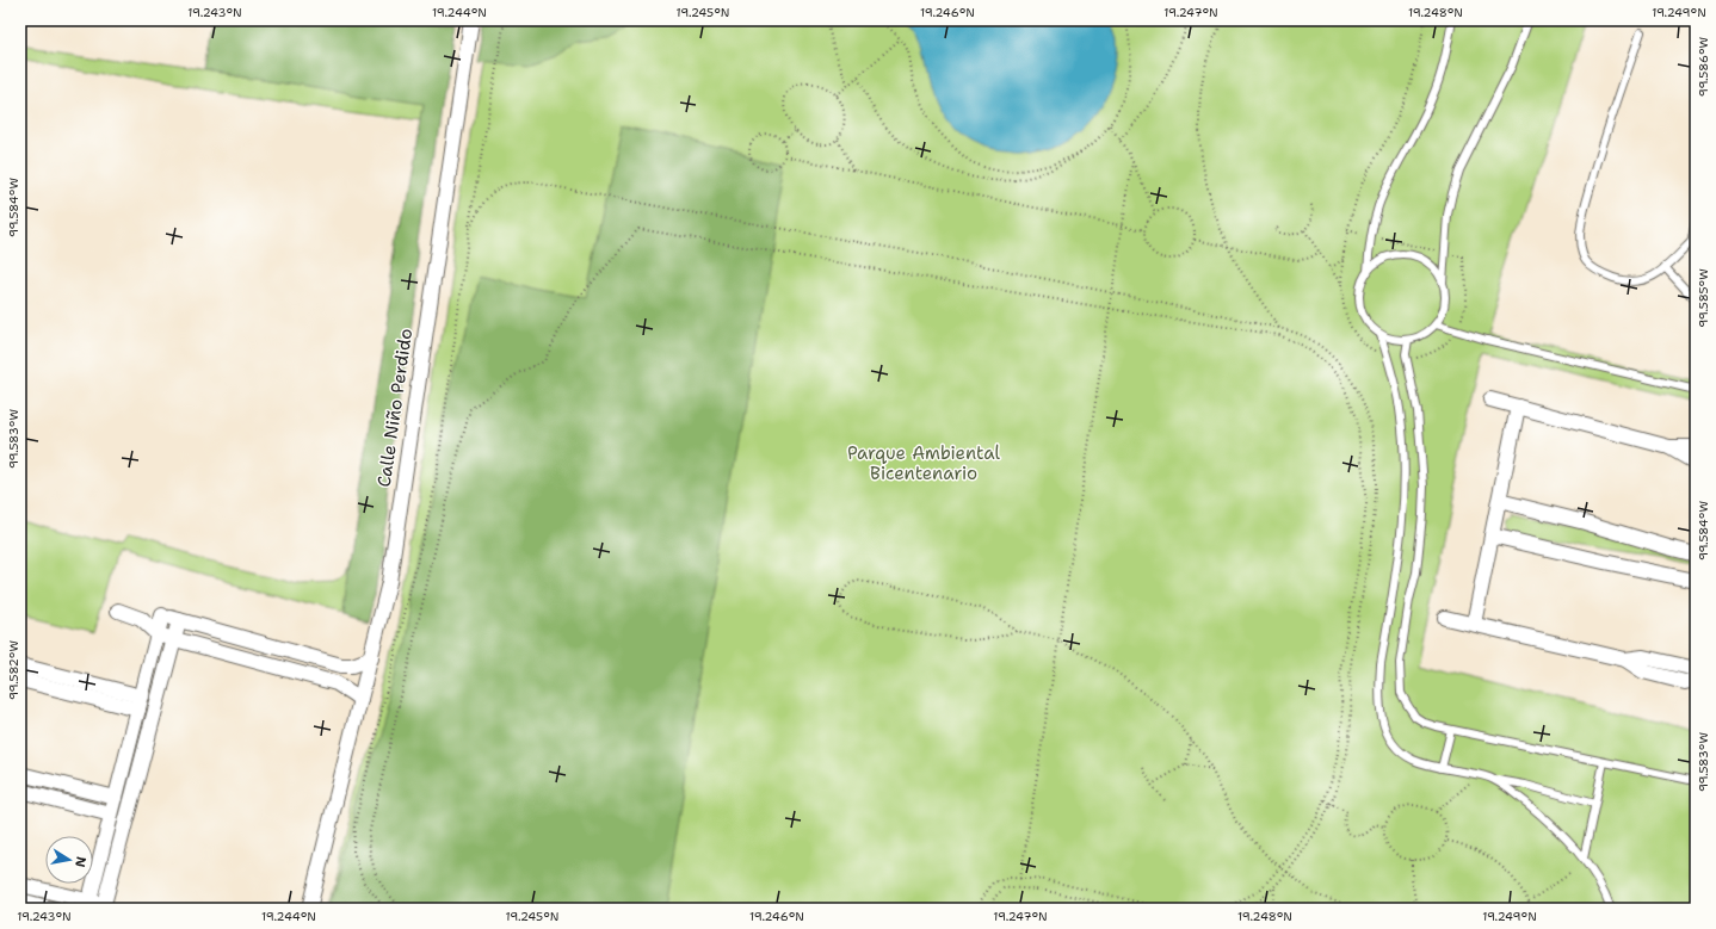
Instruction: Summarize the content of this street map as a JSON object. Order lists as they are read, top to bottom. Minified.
{"streets":{"street":["Calle Niño Perdido"]},"parks":["Parque Ambiental Bicentenario"],"north":"right","coordinates":["19.243°N","19.244°N","19.245°N","19.246°N","19.247°N","19.248°N","19.249°N","99.586°W","99.584°W","99.585°W","99.583°W","99.582°W"]}
